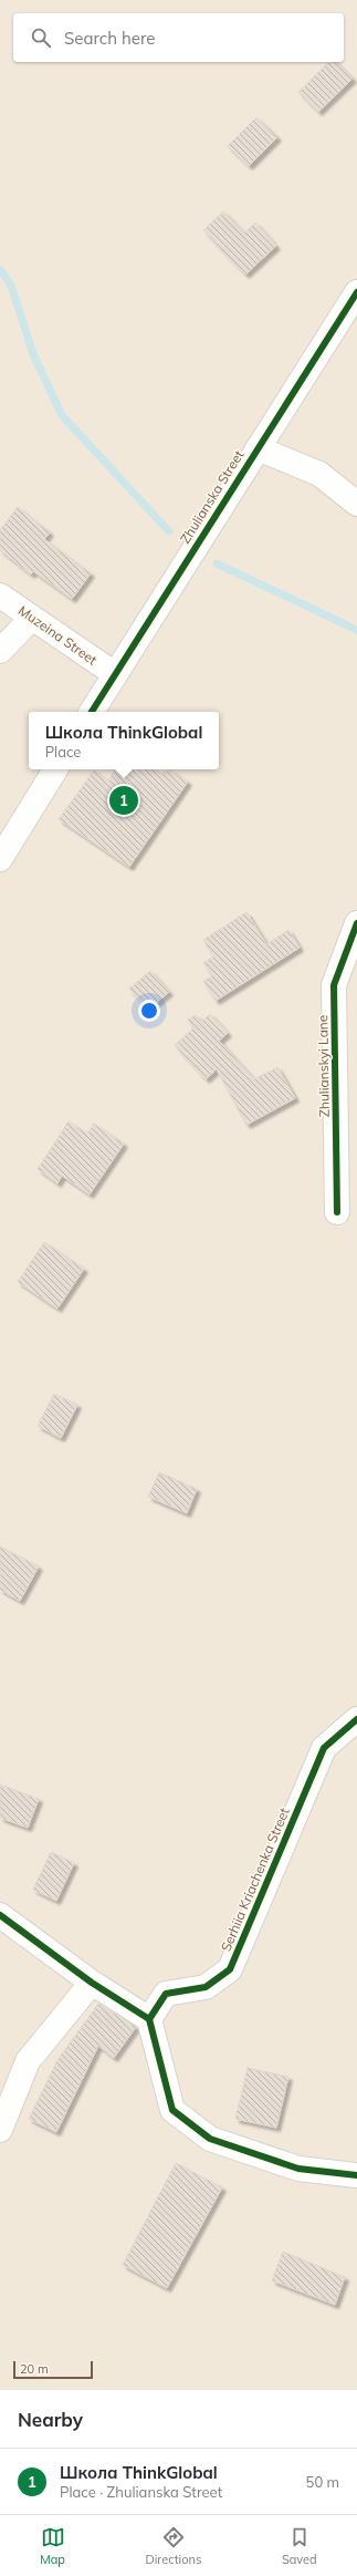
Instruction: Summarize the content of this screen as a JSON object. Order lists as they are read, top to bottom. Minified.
{"streets":{"street":["Zhulianska Street","Muzeina Street","Zhulianskyi Lane","Serhiia Kriachenka Street"]},"crossings":[["Zhulianska Street","Muzeina Street"]],"scale_bar":"20 m","page":{"search":"Search here","popup":["Школа ThinkGlobal","Place"],"pins":"1","scale":"20 m","heading":"Nearby","list":[{"mark":"1","name":"Школа ThinkGlobal","note":"Place · Zhulianska Street","value":"50 m"}],"nav":["Map","Directions","Saved"]}}
